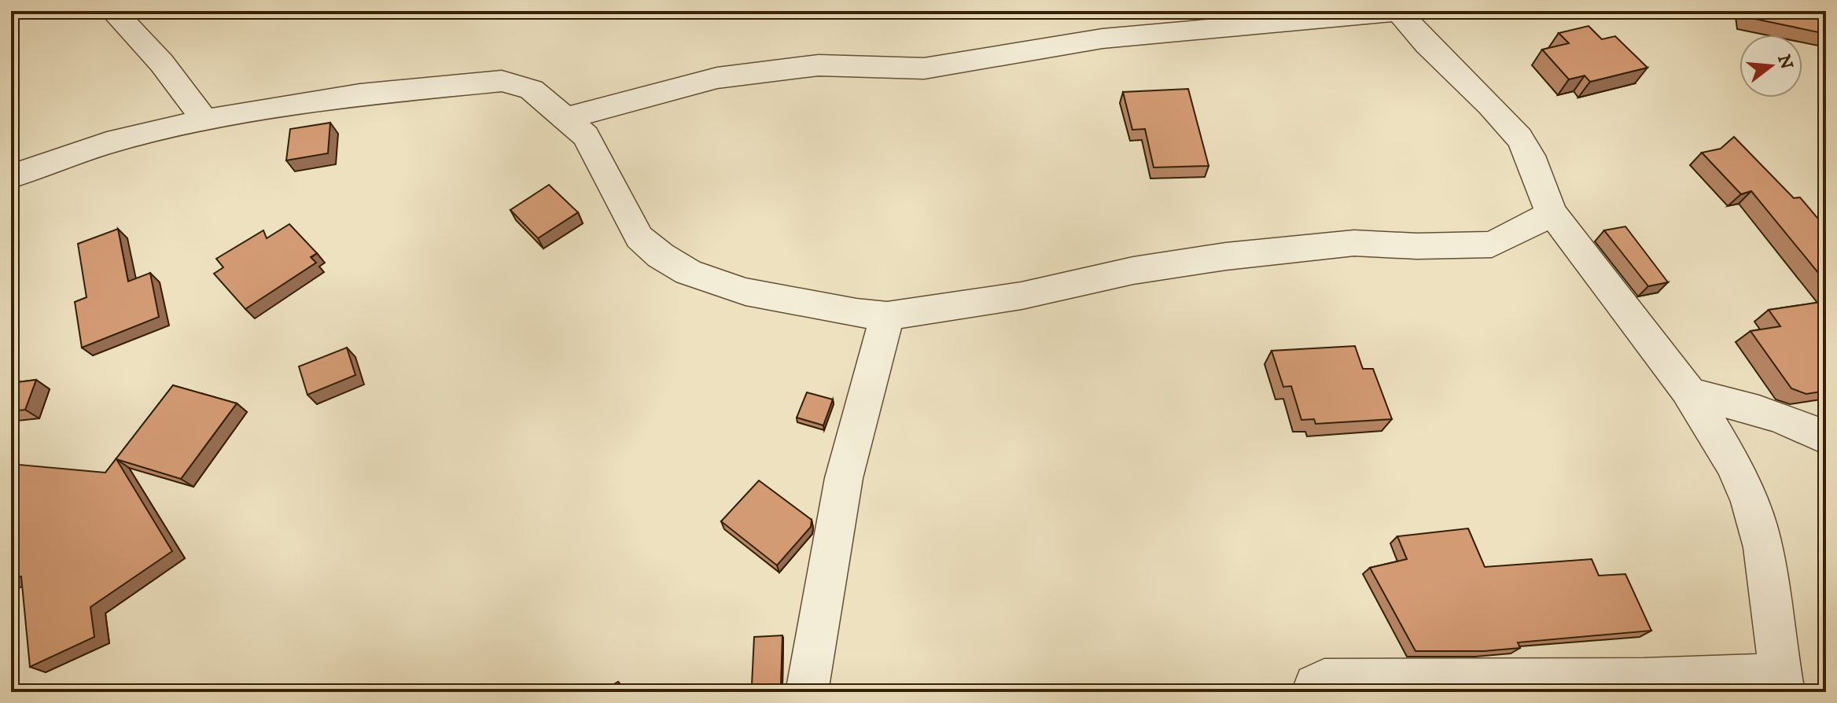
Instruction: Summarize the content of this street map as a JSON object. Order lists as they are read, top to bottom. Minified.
{"north":"right"}
